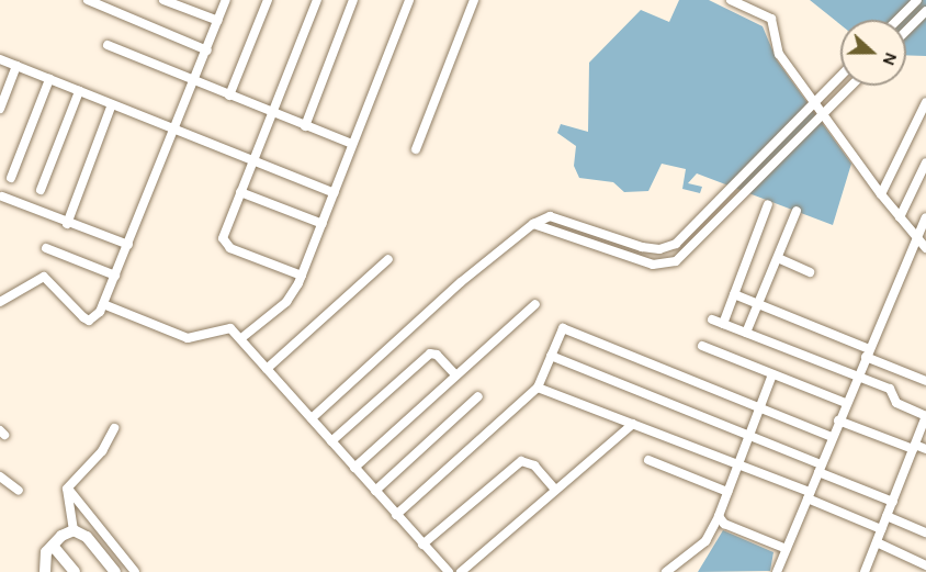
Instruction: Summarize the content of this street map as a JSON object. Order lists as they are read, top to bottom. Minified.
{"north":"right"}
